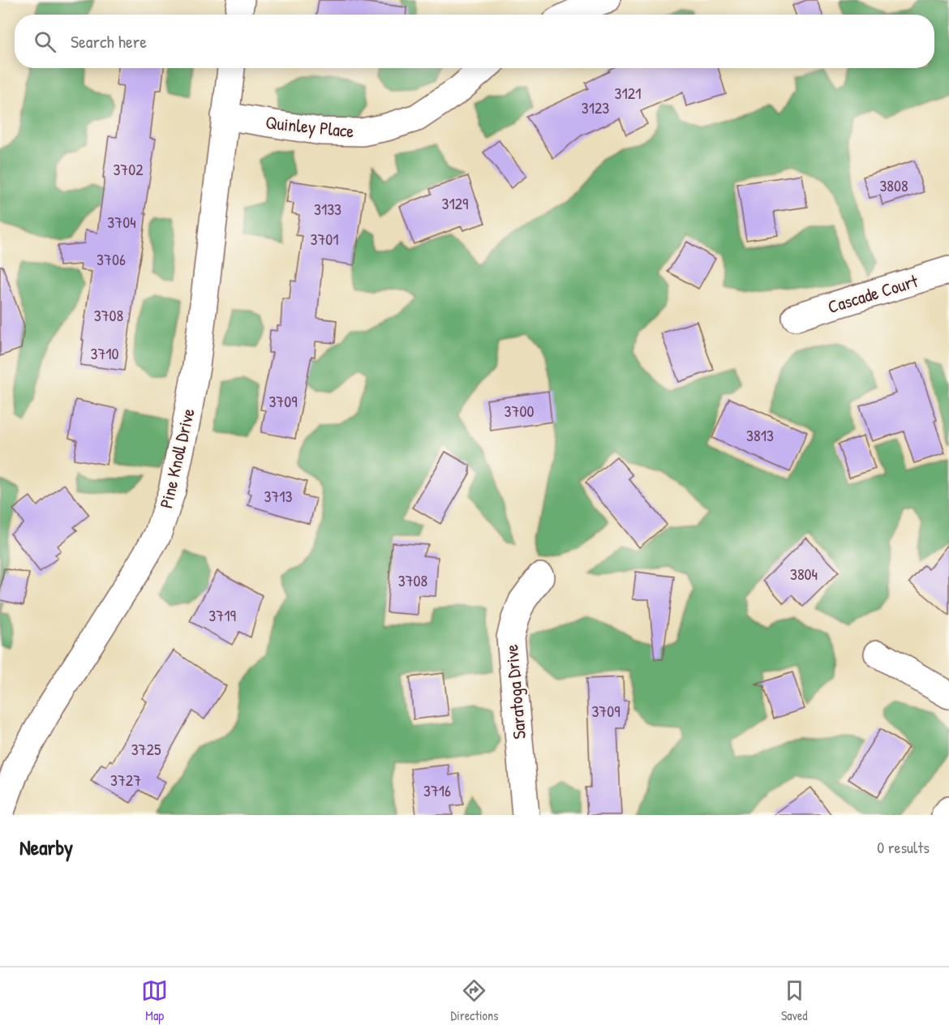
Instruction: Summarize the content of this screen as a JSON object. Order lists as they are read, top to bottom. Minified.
{"streets":{"street":["Quinley Place","Cascade Court","Pine Knoll Drive","Saratoga Drive"]},"crossings":[["Quinley Place","Pine Knoll Drive"]],"house_numbers":["3121","3123","3702","3808","3129","3133","3704","3701","3706","3708","3710","3709","3700","3813","3713","3804","3708","3719","3709","3725","3727","3716"],"page":{"search":"Search here","heading":["Nearby","0 results"],"nav":["Map","Directions","Saved"]}}
